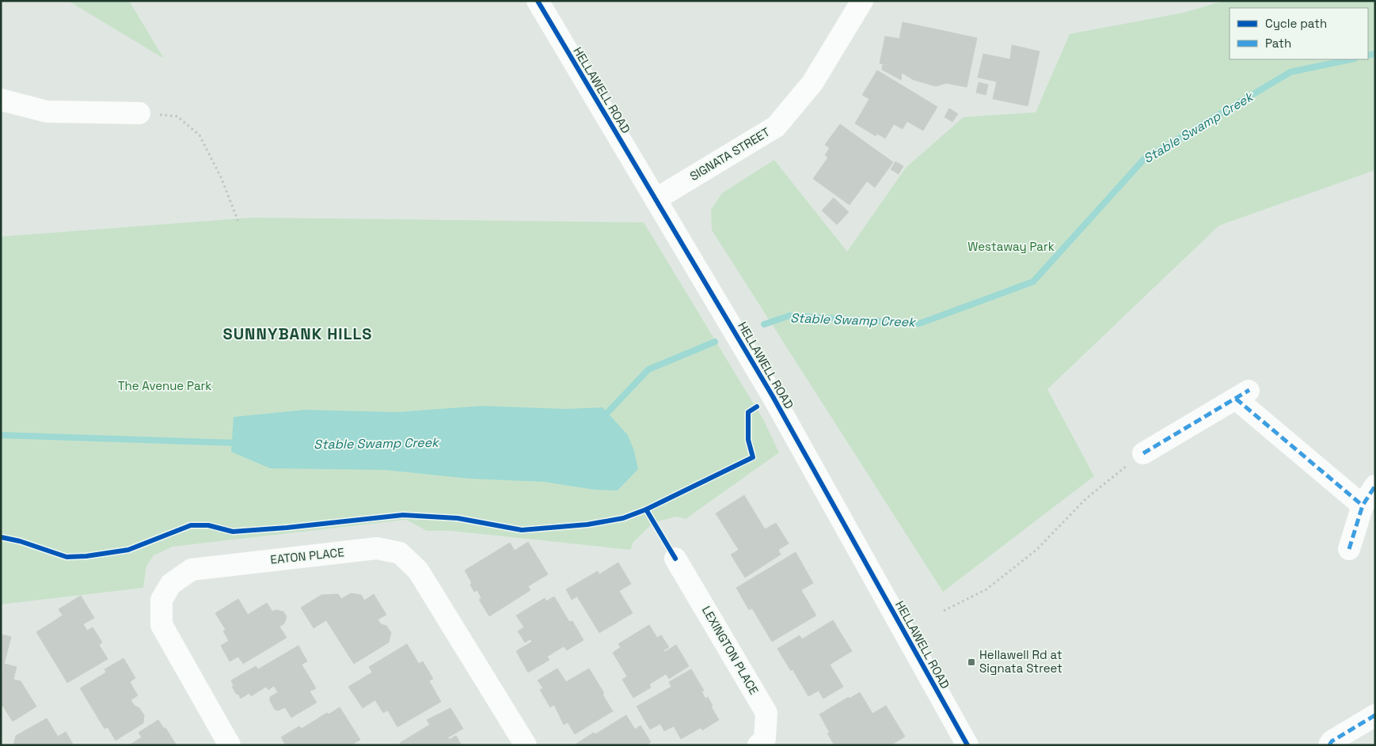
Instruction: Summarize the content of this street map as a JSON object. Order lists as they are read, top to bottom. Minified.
{"streets":{"street":["HELLAWELL ROAD","SIGNATA STREET","EATON PLACE","LEXINGTON PLACE"]},"crossings":[["HELLAWELL ROAD","SIGNATA STREET"]],"districts":["SUNNYBANK HILLS"],"water":["Stable Swamp Creek"],"parks":["Westaway Park","The Avenue Park"],"places":{"transit":["Hellawell Rd at Signata Street"]},"legend":["Cycle path","Path"]}
